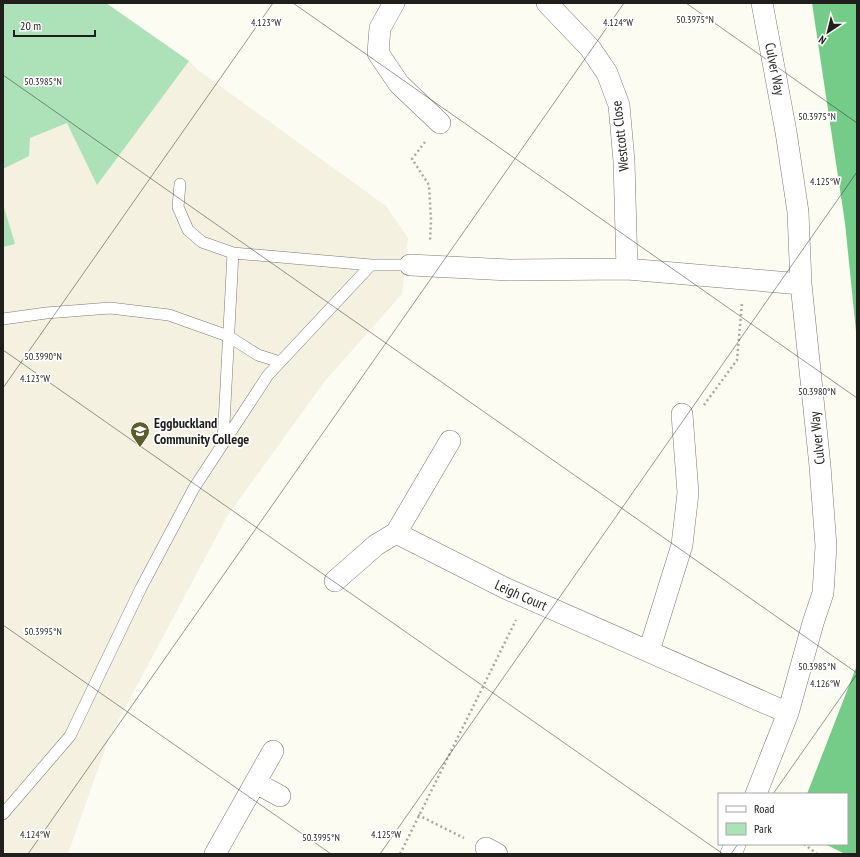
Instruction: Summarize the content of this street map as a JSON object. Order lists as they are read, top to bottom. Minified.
{"streets":{"street":["Culver Way","Westcott Close","Leigh Court"]},"crossings":[["Culver Way","Leigh Court"]],"places":{"school or university":["Eggbuckland Community College"]},"legend":["Road","Park"],"scale_bar":"20 m","north":"bottom left","coordinates":["50.3975°N","4.123°W","4.124°W","50.3985°N","4.125°W","50.3990°N","50.3980°N","50.3995°N","4.126°W"]}
